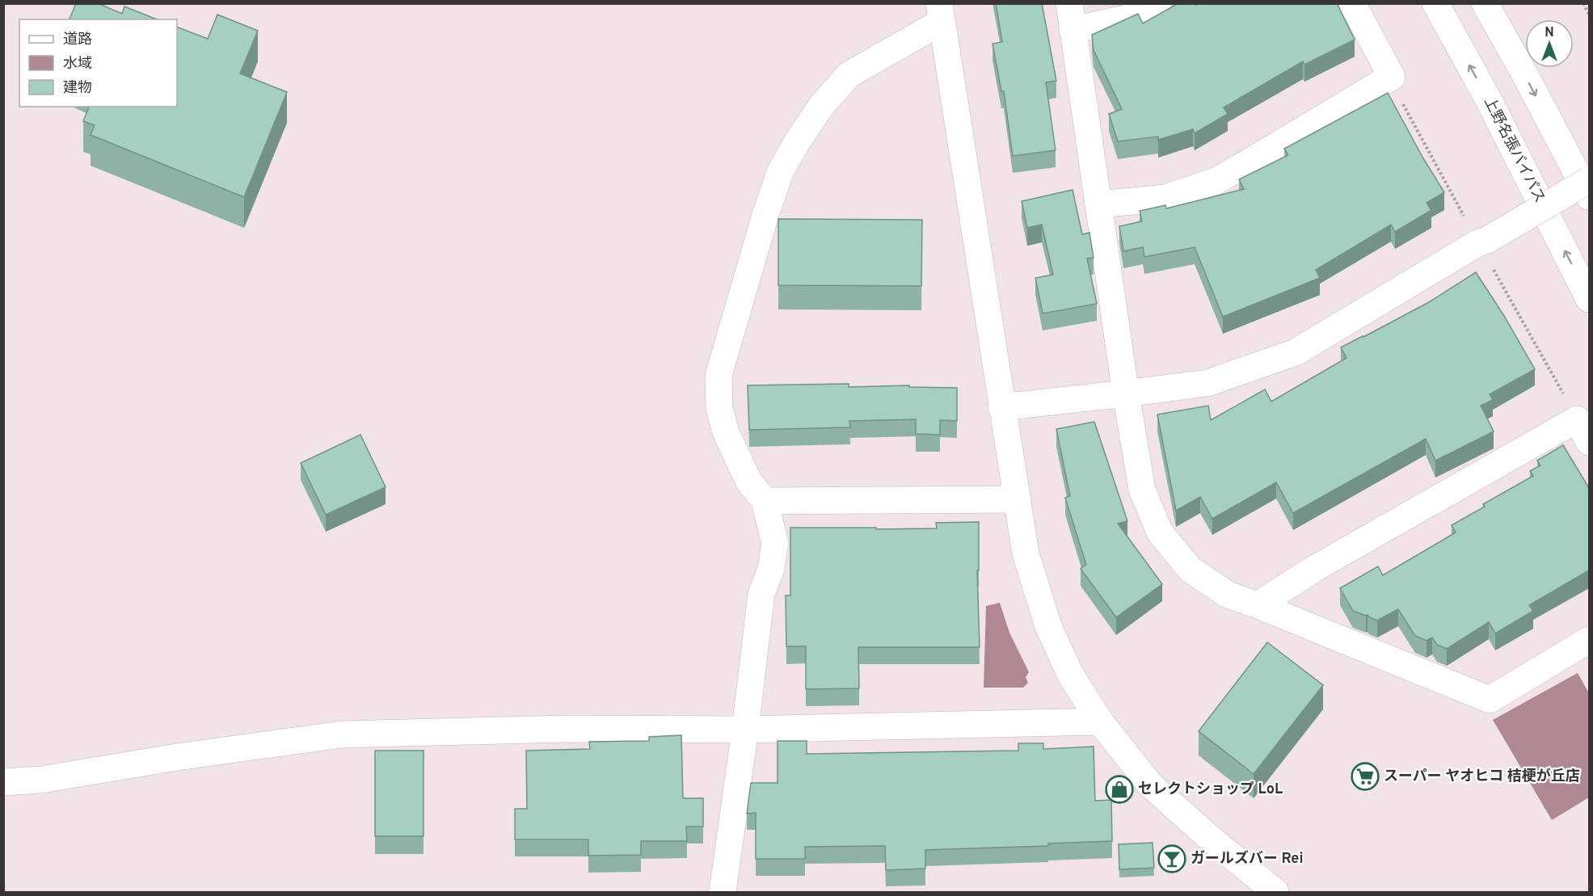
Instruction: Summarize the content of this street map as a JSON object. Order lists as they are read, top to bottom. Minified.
{"streets":{"main road":["上野名張バイパス"]},"places":{"supermarket":["スーパー ヤオヒコ 桔梗が丘店"],"shop":["セレクトショップ LoL"],"bar":["ガールズバー Rei"]},"legend":["道路","水域","建物"],"north":"top"}
